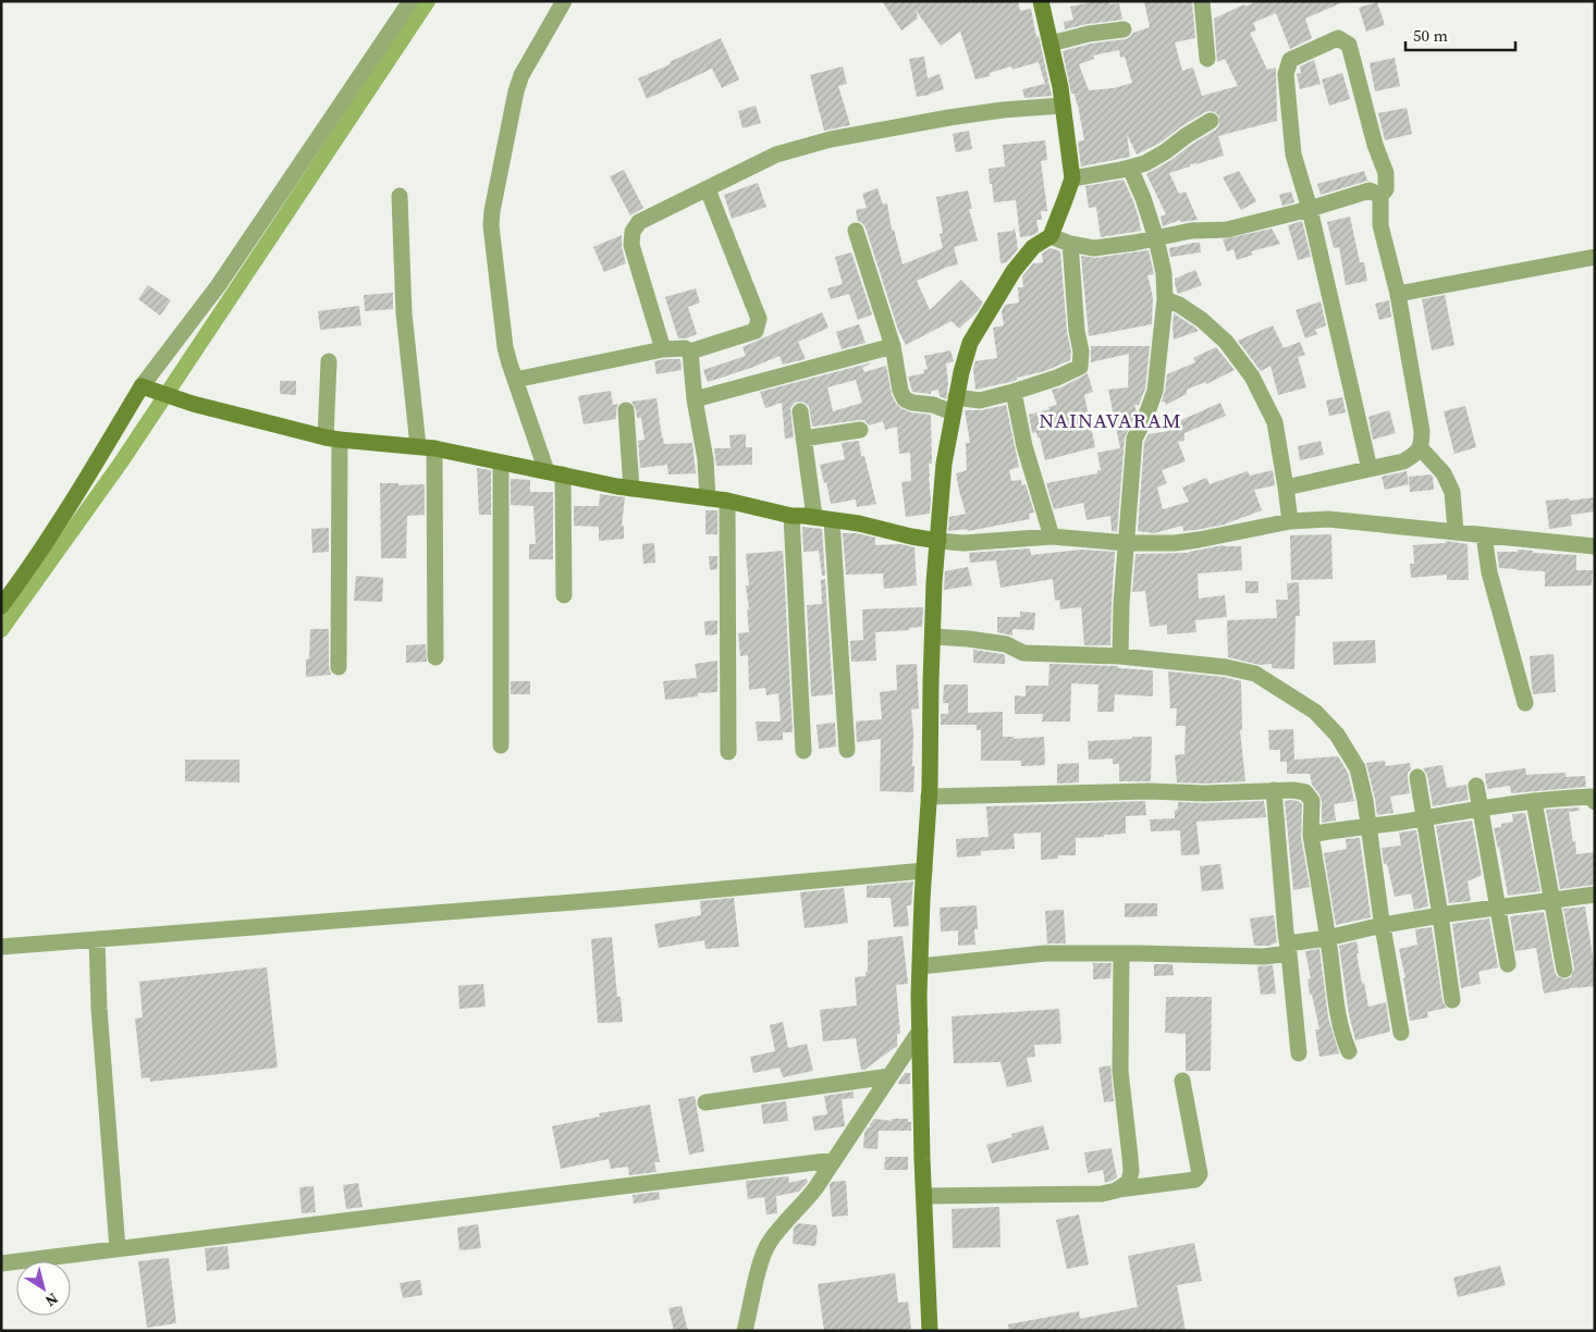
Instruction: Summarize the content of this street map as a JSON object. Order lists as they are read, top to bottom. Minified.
{"districts":["NAINAVARAM"],"scale_bar":"50 m","north":"bottom right"}
